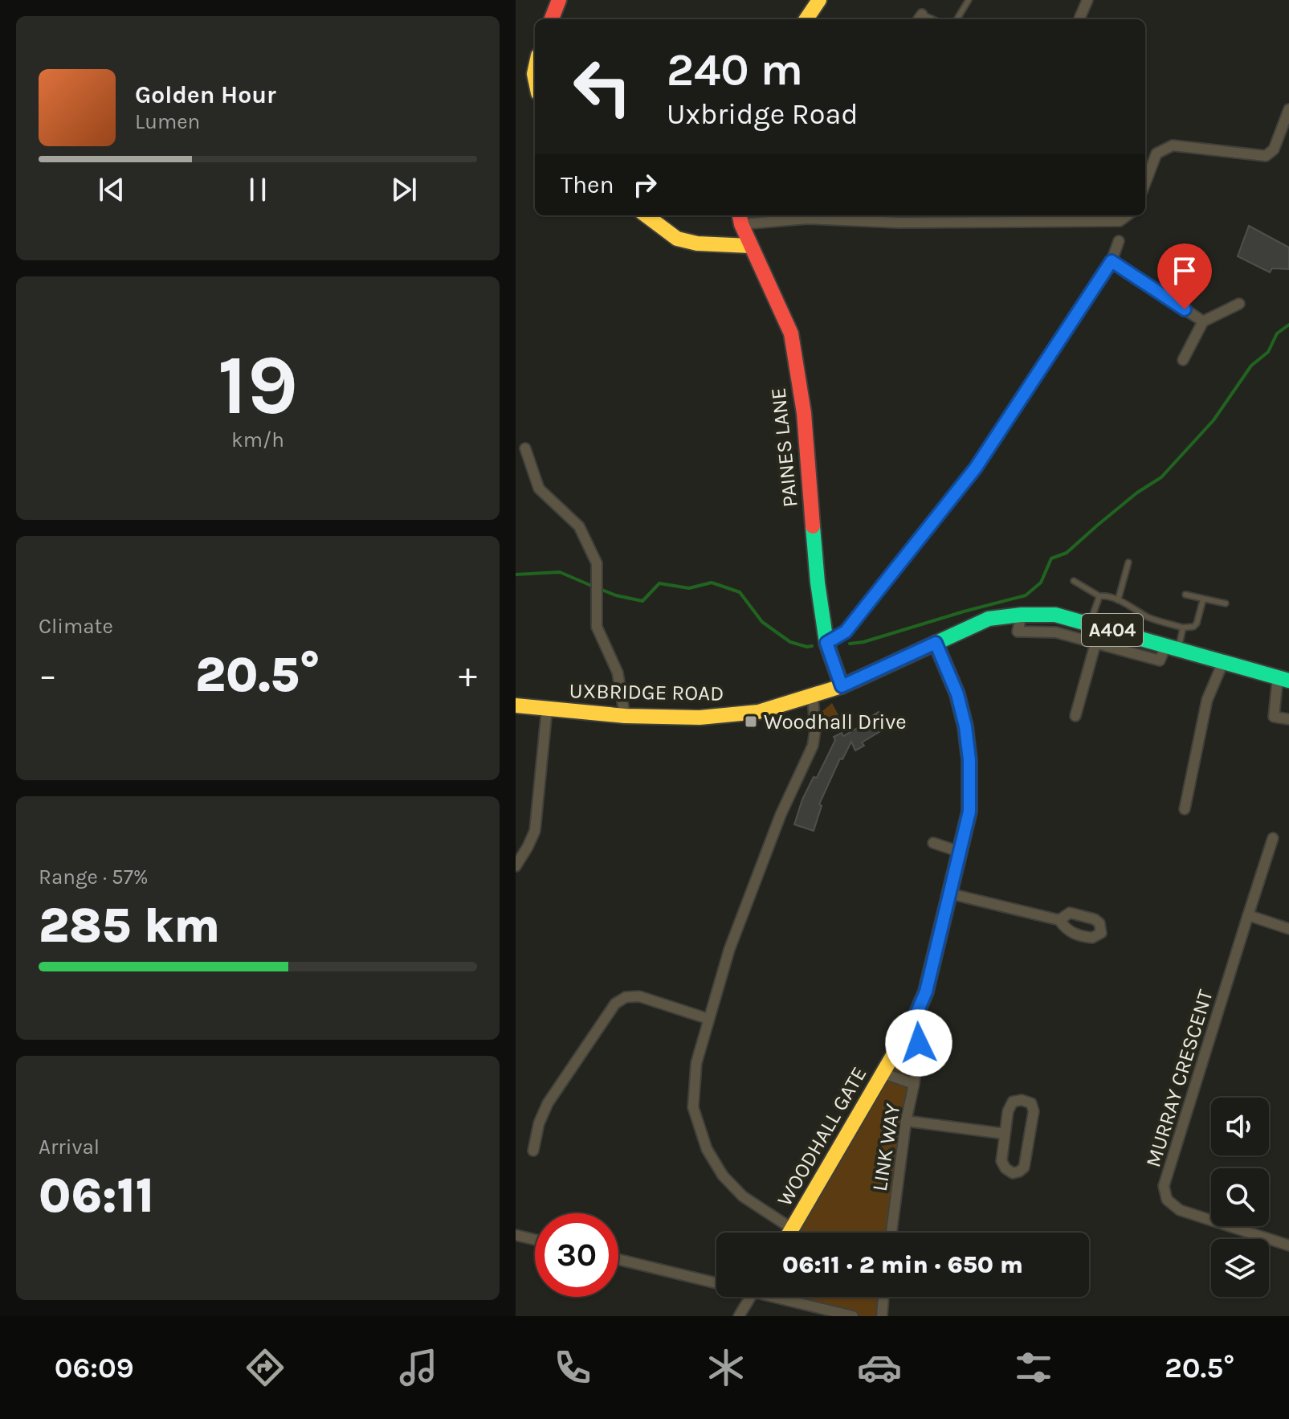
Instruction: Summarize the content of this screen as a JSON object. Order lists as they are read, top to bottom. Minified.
{"streets":{"street":["PAINES LANE","A404","UXBRIDGE ROAD","MURRAY CRESCENT","WOODHALL GATE","LINK WAY"]},"crossings":[["PAINES LANE","UXBRIDGE ROAD"],["UXBRIDGE ROAD","WOODHALL GATE"],["WOODHALL GATE","LINK WAY"]],"places":{"transit":["Woodhall Drive"]},"page":{"turn":["240 m","Uxbridge Road"],"song":["Golden Hour","Lumen"],"then":"Then","tile":[["19","km/h"],"Climate",["Range · 57%","285 km"],["Arrival","06:11"]],"heat":["−","20.5°","+"],"limit":"30","trip":"06:11 · 2 min · 650 m","tabs":["06:09","20.5°"]}}
